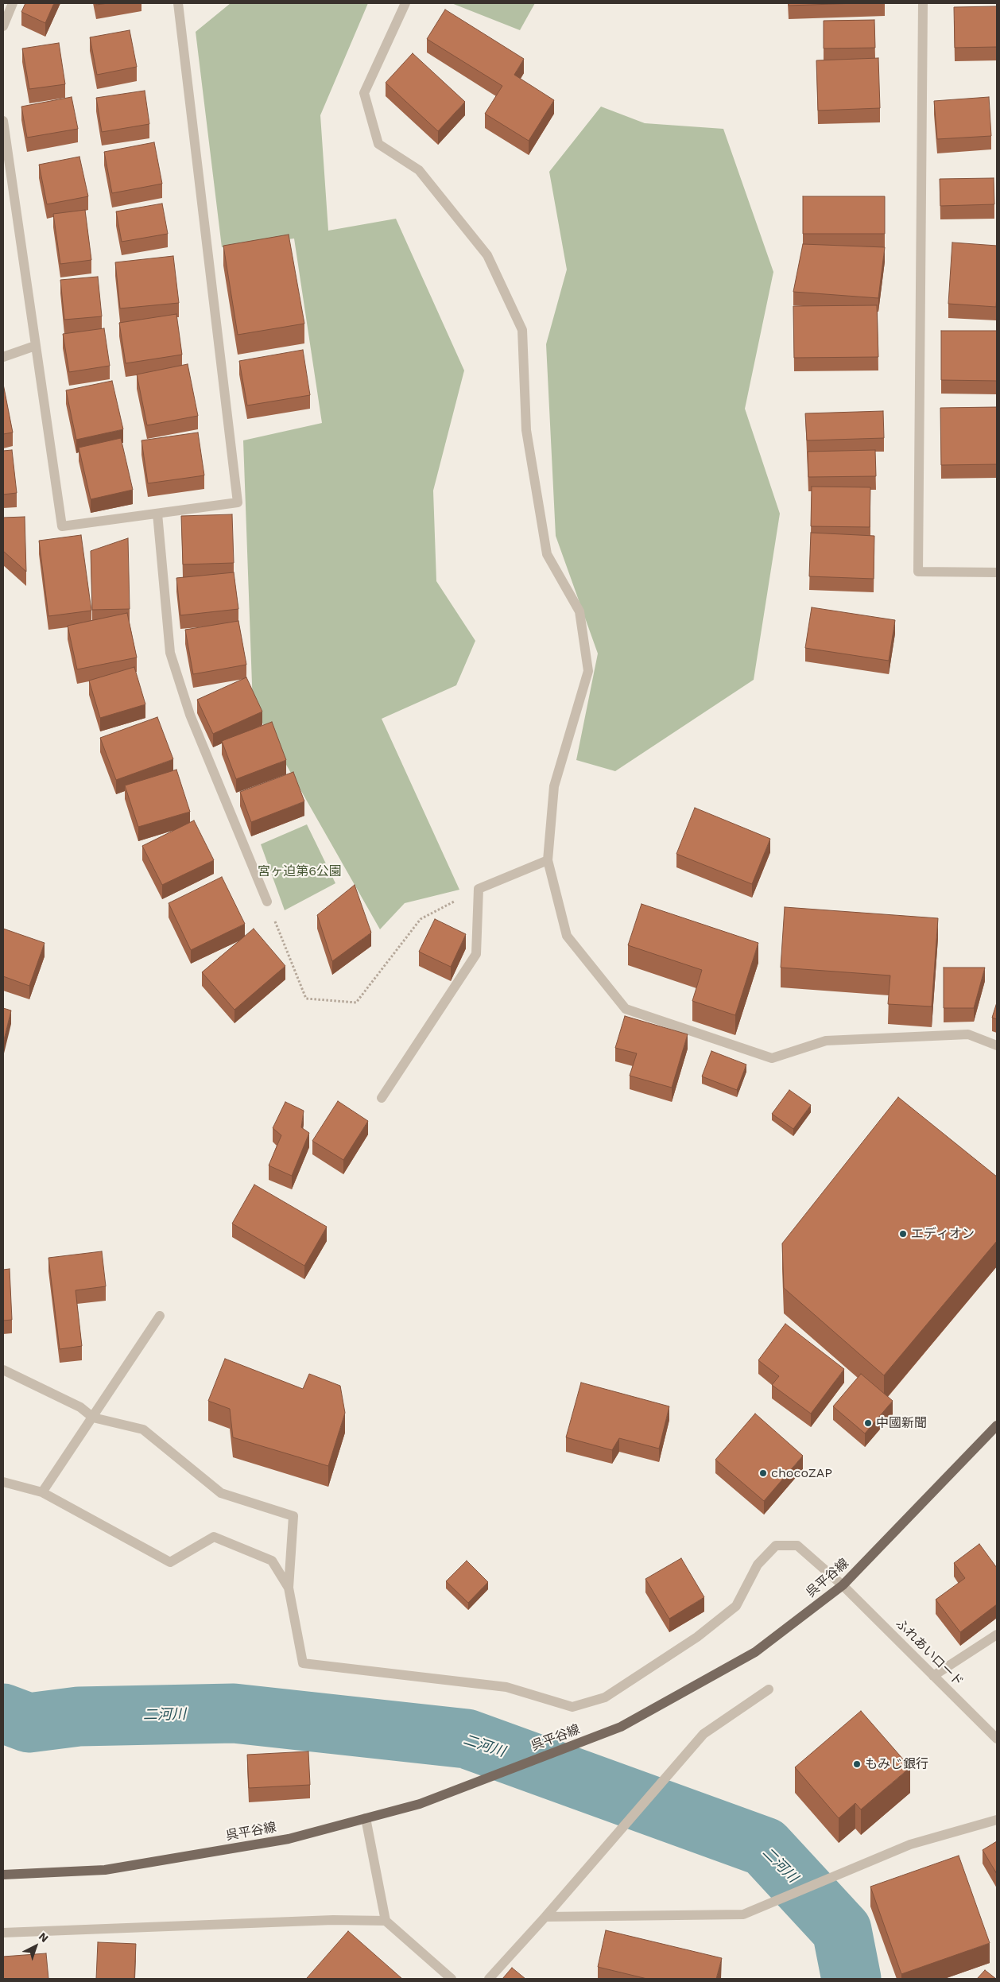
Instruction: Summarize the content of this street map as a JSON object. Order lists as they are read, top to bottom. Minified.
{"streets":{"main road":["呉平谷線"],"street":["ふれあいロード"]},"crossings":[["呉平谷線","ふれあいロード"]],"water":["二河川"],"parks":["宮ヶ迫第6公園"],"places":["エディオン","中國新聞","chocoZAP","もみじ銀行"],"north":"top right"}
